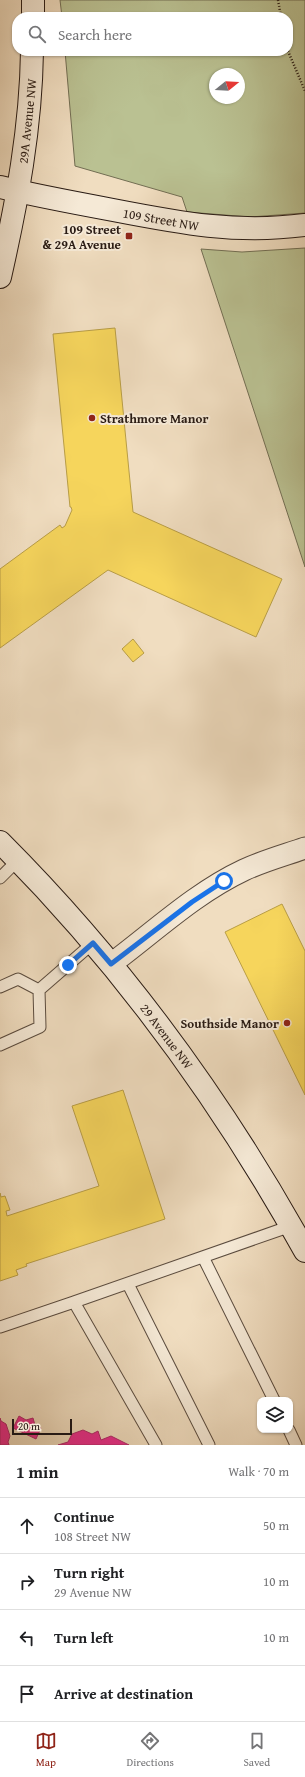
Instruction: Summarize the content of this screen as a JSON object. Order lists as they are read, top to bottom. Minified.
{"streets":{"street":["29A Avenue NW","109 Street NW","29 Avenue NW"]},"crossings":[["29A Avenue NW","109 Street NW"]],"places":{"transit":["109 Street & 29A Avenue"],"other":["Strathmore Manor","Southside Manor"]},"scale_bar":"20 m","north":"right","page":{"search":"Search here","scale":"20 m","heading":["1 min","Walk · 70 m"],"list":[["Continue","108 Street NW","50 m"],["Turn right","29 Avenue NW","10 m"],["Turn left","10 m"],"Arrive at destination"],"nav":["Map","Directions","Saved"]}}
